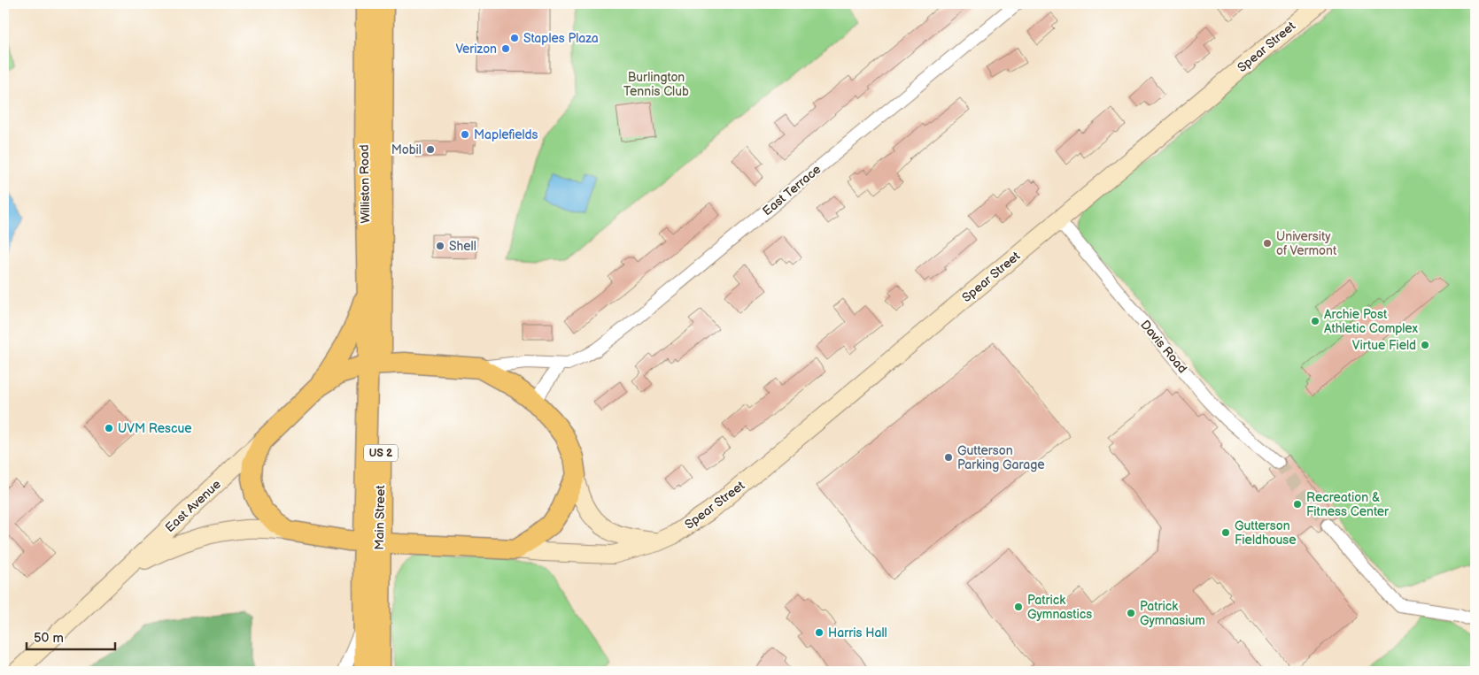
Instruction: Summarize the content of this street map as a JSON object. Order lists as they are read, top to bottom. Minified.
{"streets":{"main road":["Spear Street","Williston Road","US 2","East Avenue","Main Street"],"street":["East Terrace","Davis Road"]},"crossings":[["Spear Street","Davis Road"],["Spear Street","East Avenue"],["Spear Street","Main Street"],["Williston Road","East Avenue"],["Williston Road","Main Street"],["East Avenue","Main Street"]],"parks":["Burlington Tennis Club"],"places":["Staples Plaza","Verizon","Maplefields","Mobil","University of Vermont","Shell","Archie Post Athletic Complex","Virtue Field","UVM Rescue","Gutterson Parking Garage","Recreation & Fitness Center","Gutterson Fieldhouse","Patrick Gymnastics","Patrick Gymnasium","Harris Hall"],"scale_bar":"50 m"}
